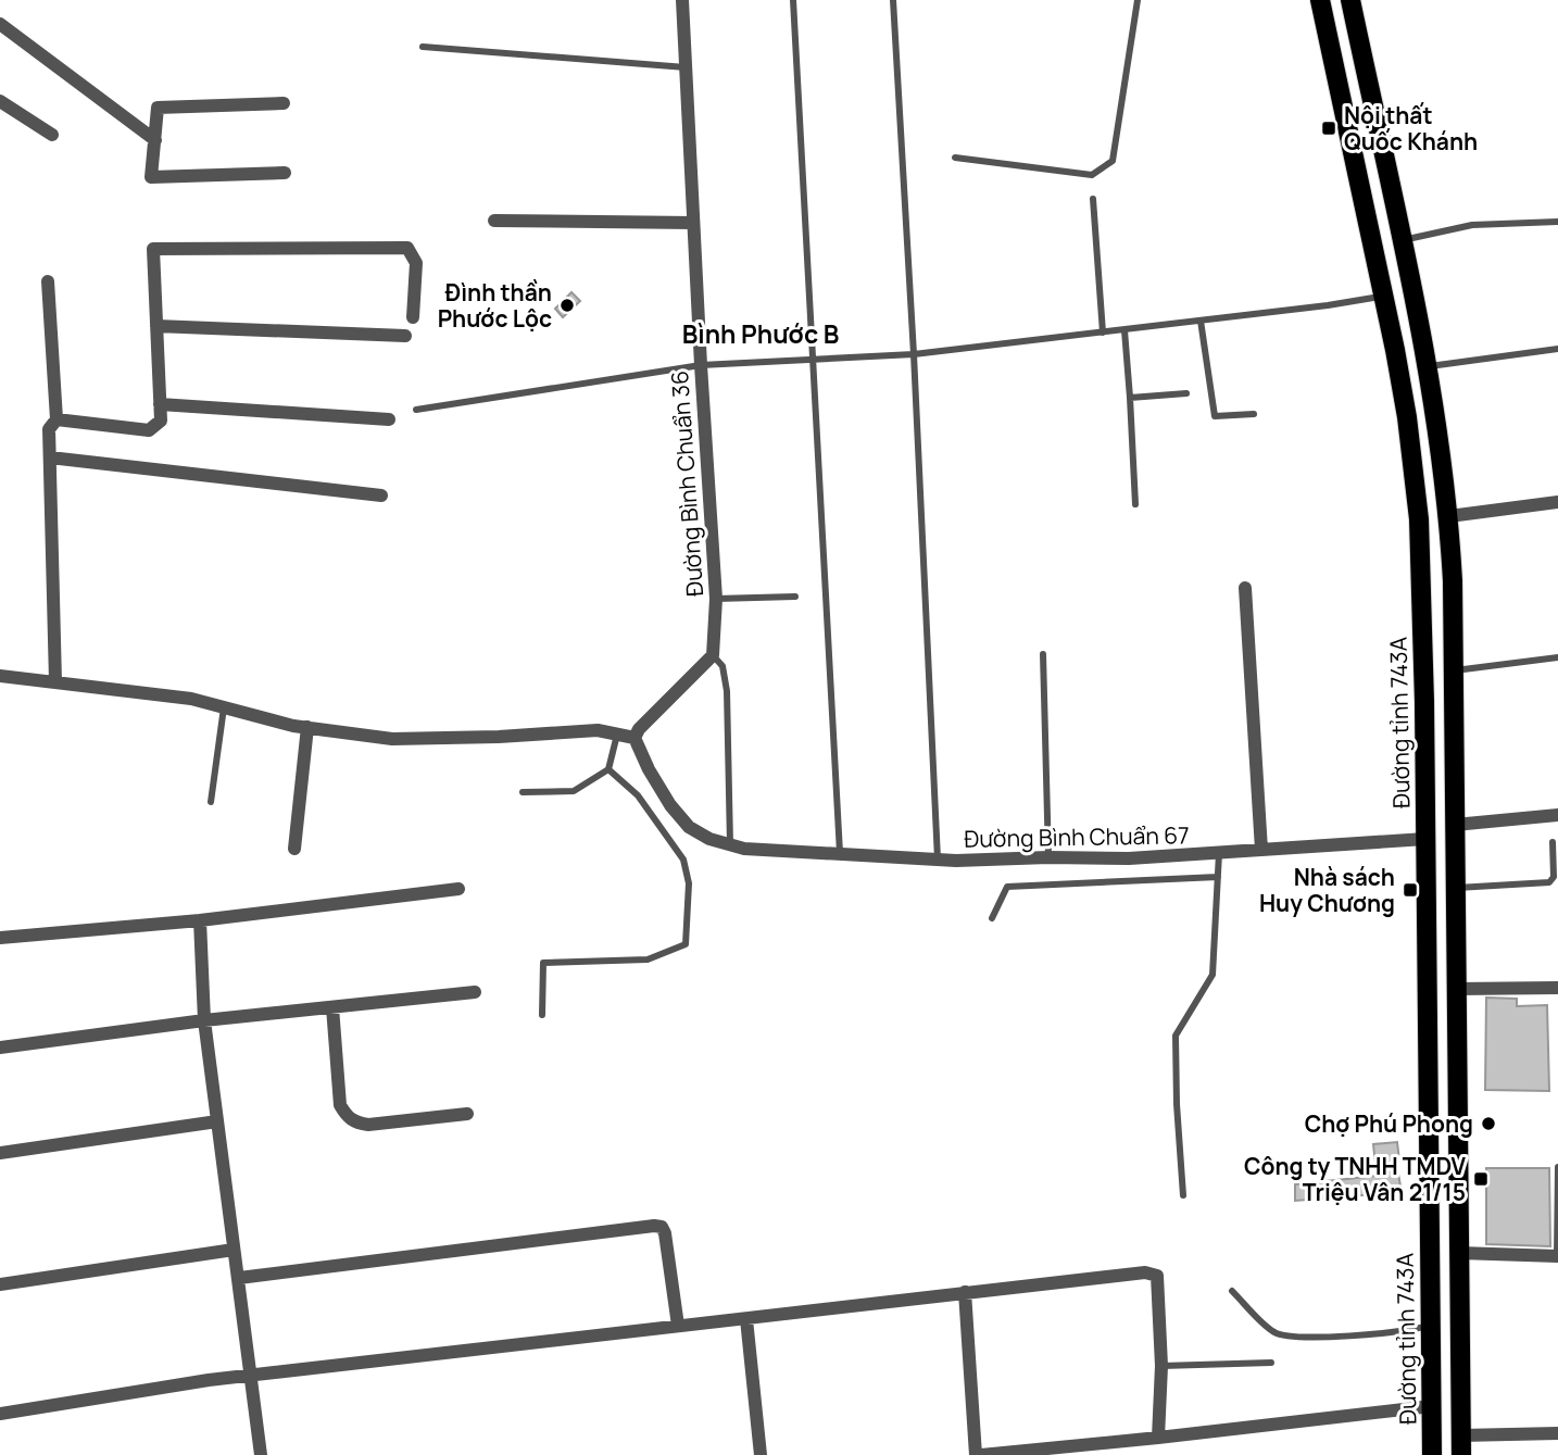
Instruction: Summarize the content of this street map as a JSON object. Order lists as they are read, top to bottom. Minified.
{"streets":{"main road":["Đường tỉnh 743A"],"street":["Đường Bình Chuẩn 36","Đường Bình Chuẩn 67"]},"crossings":[["Đường tỉnh 743A","Đường Bình Chuẩn 67"]],"districts":["Bình Phước B"],"places":{"transit":["Nội thất Quốc Khánh","Nhà sách Huy Chương","Công ty TNHH TMDV Triệu Vân 21/15"],"other":["Đình thần Phước Lộc","Chợ Phú Phong"]}}
